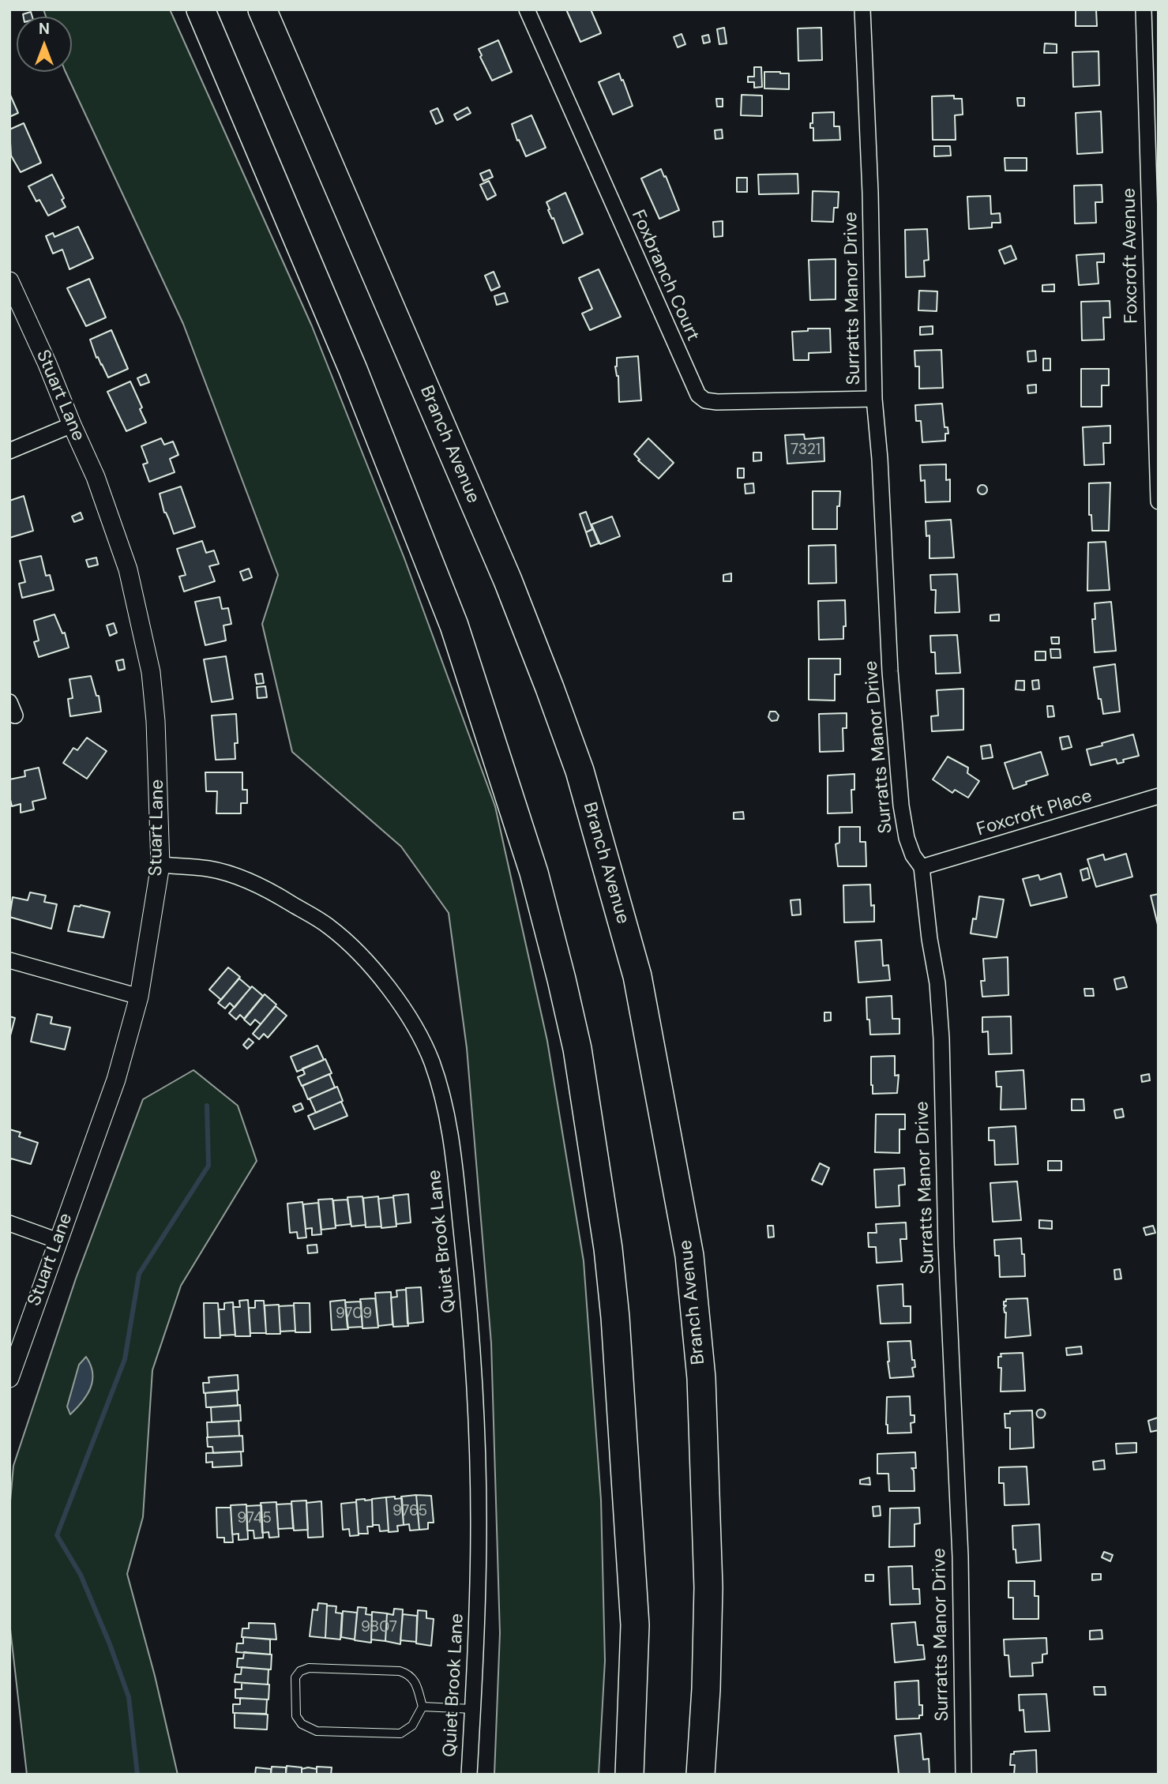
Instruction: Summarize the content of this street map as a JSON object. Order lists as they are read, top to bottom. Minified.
{"streets":{"highway":["Branch Avenue"],"street":["Foxcroft Avenue","Foxbranch Court","Surratts Manor Drive","Stuart Lane","Foxcroft Place","Quiet Brook Lane"]},"crossings":[["Foxbranch Court","Surratts Manor Drive"],["Surratts Manor Drive","Foxcroft Place"],["Stuart Lane","Quiet Brook Lane"]],"house_numbers":["7321","9709","9765","9745","9807"],"north":"top"}
